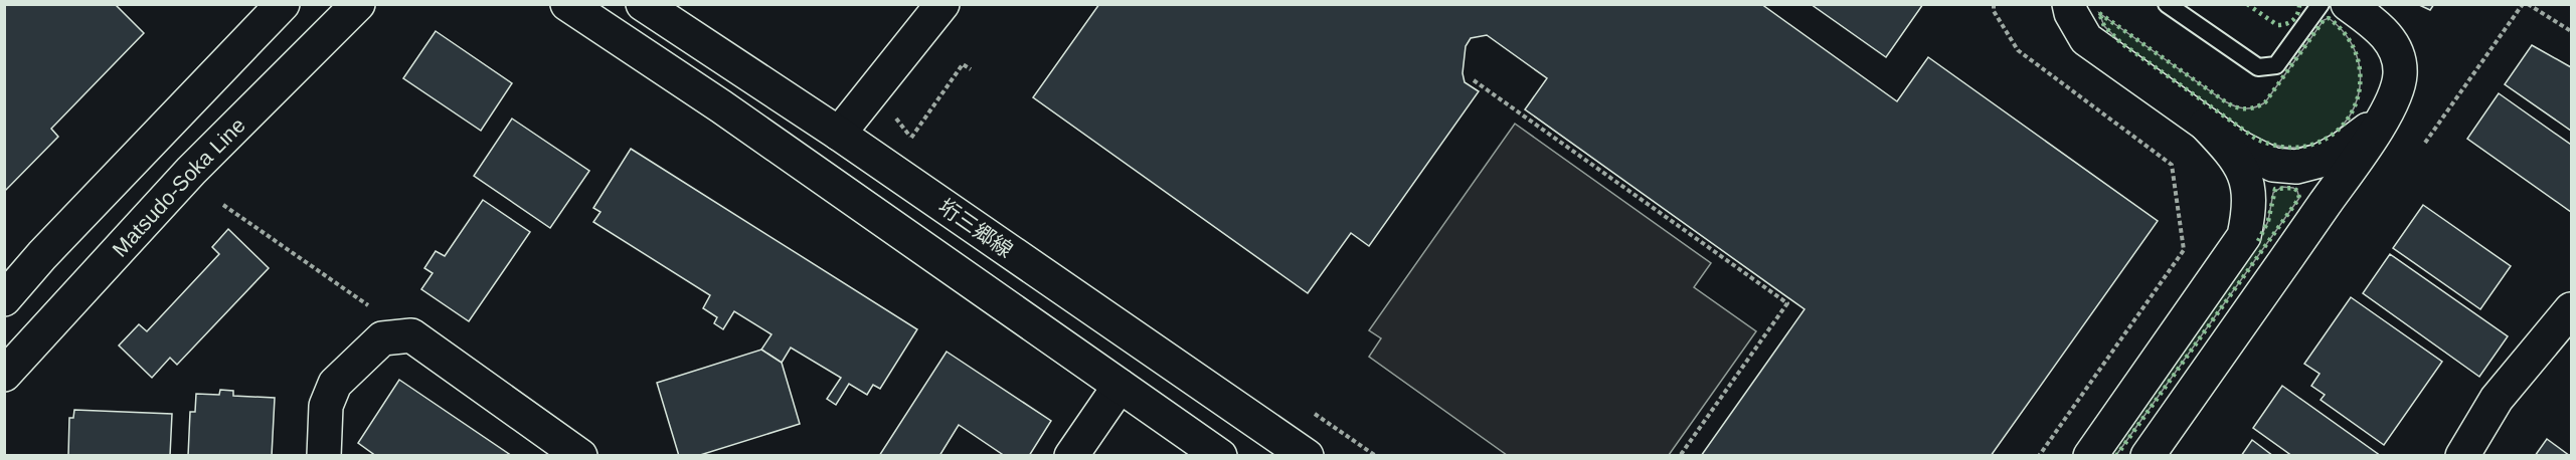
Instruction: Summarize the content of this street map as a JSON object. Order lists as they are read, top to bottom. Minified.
{"streets":{"street":["Matsudo-Soka Line","垳三郷線"]}}
